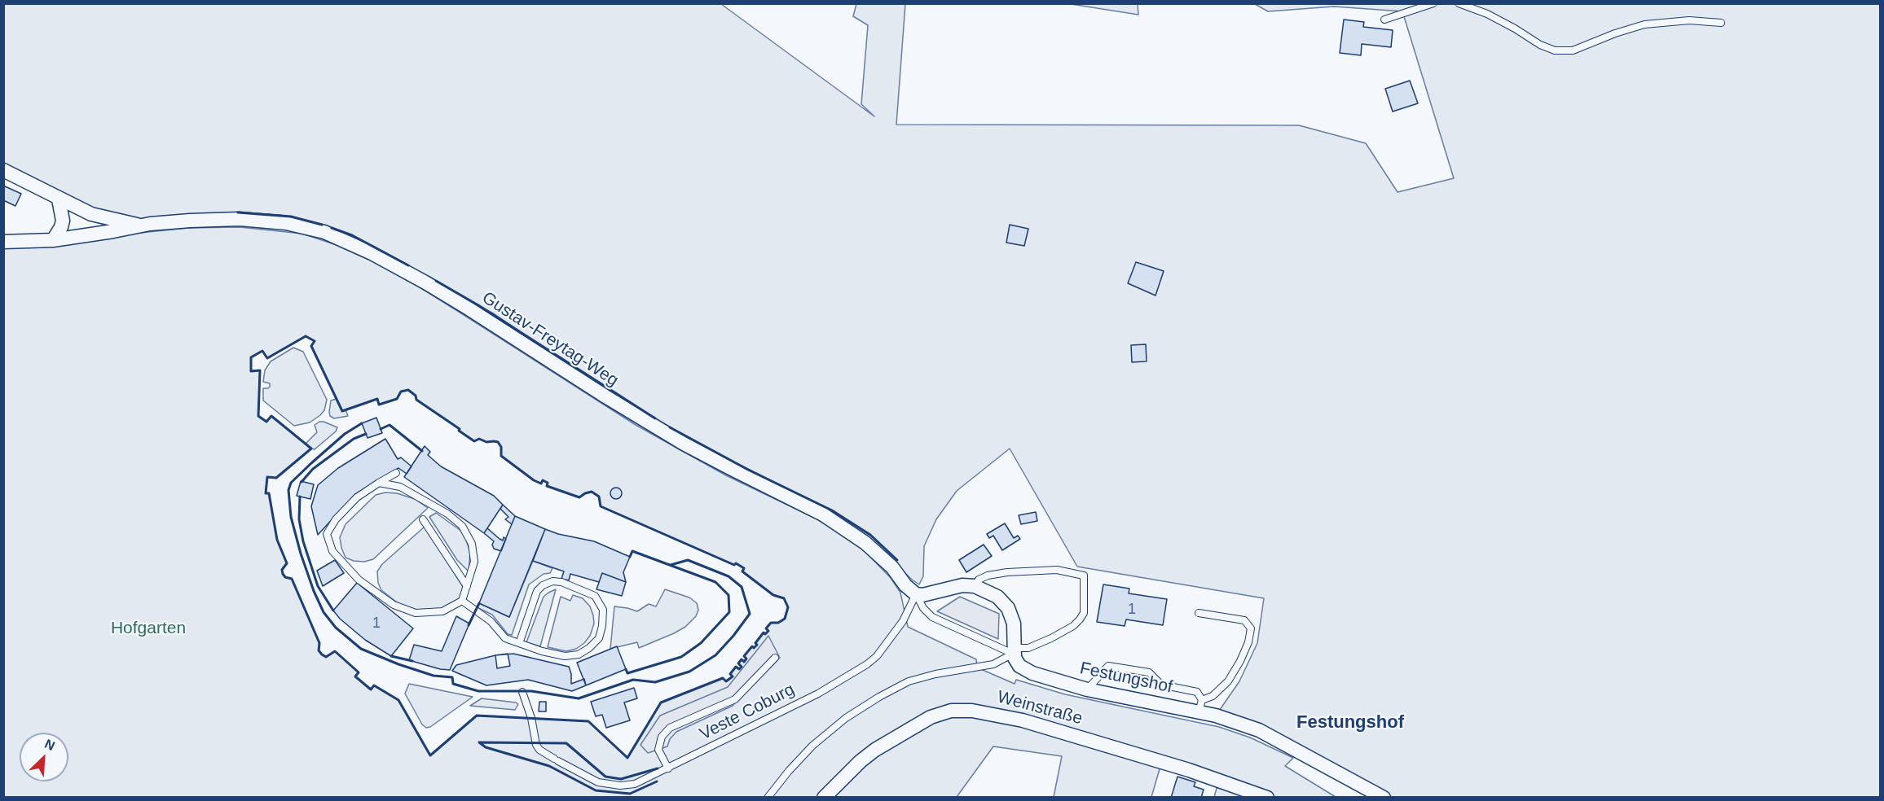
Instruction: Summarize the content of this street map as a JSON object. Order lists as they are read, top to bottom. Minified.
{"streets":{"street":["Gustav-Freytag-Weg","Festungshof","Weinstraße"],"lane":["Veste Coburg"]},"crossings":[["Gustav-Freytag-Weg","Veste Coburg"]],"districts":["Festungshof"],"parks":["Hofgarten"],"house_numbers":["1","1"],"north":"top right"}
